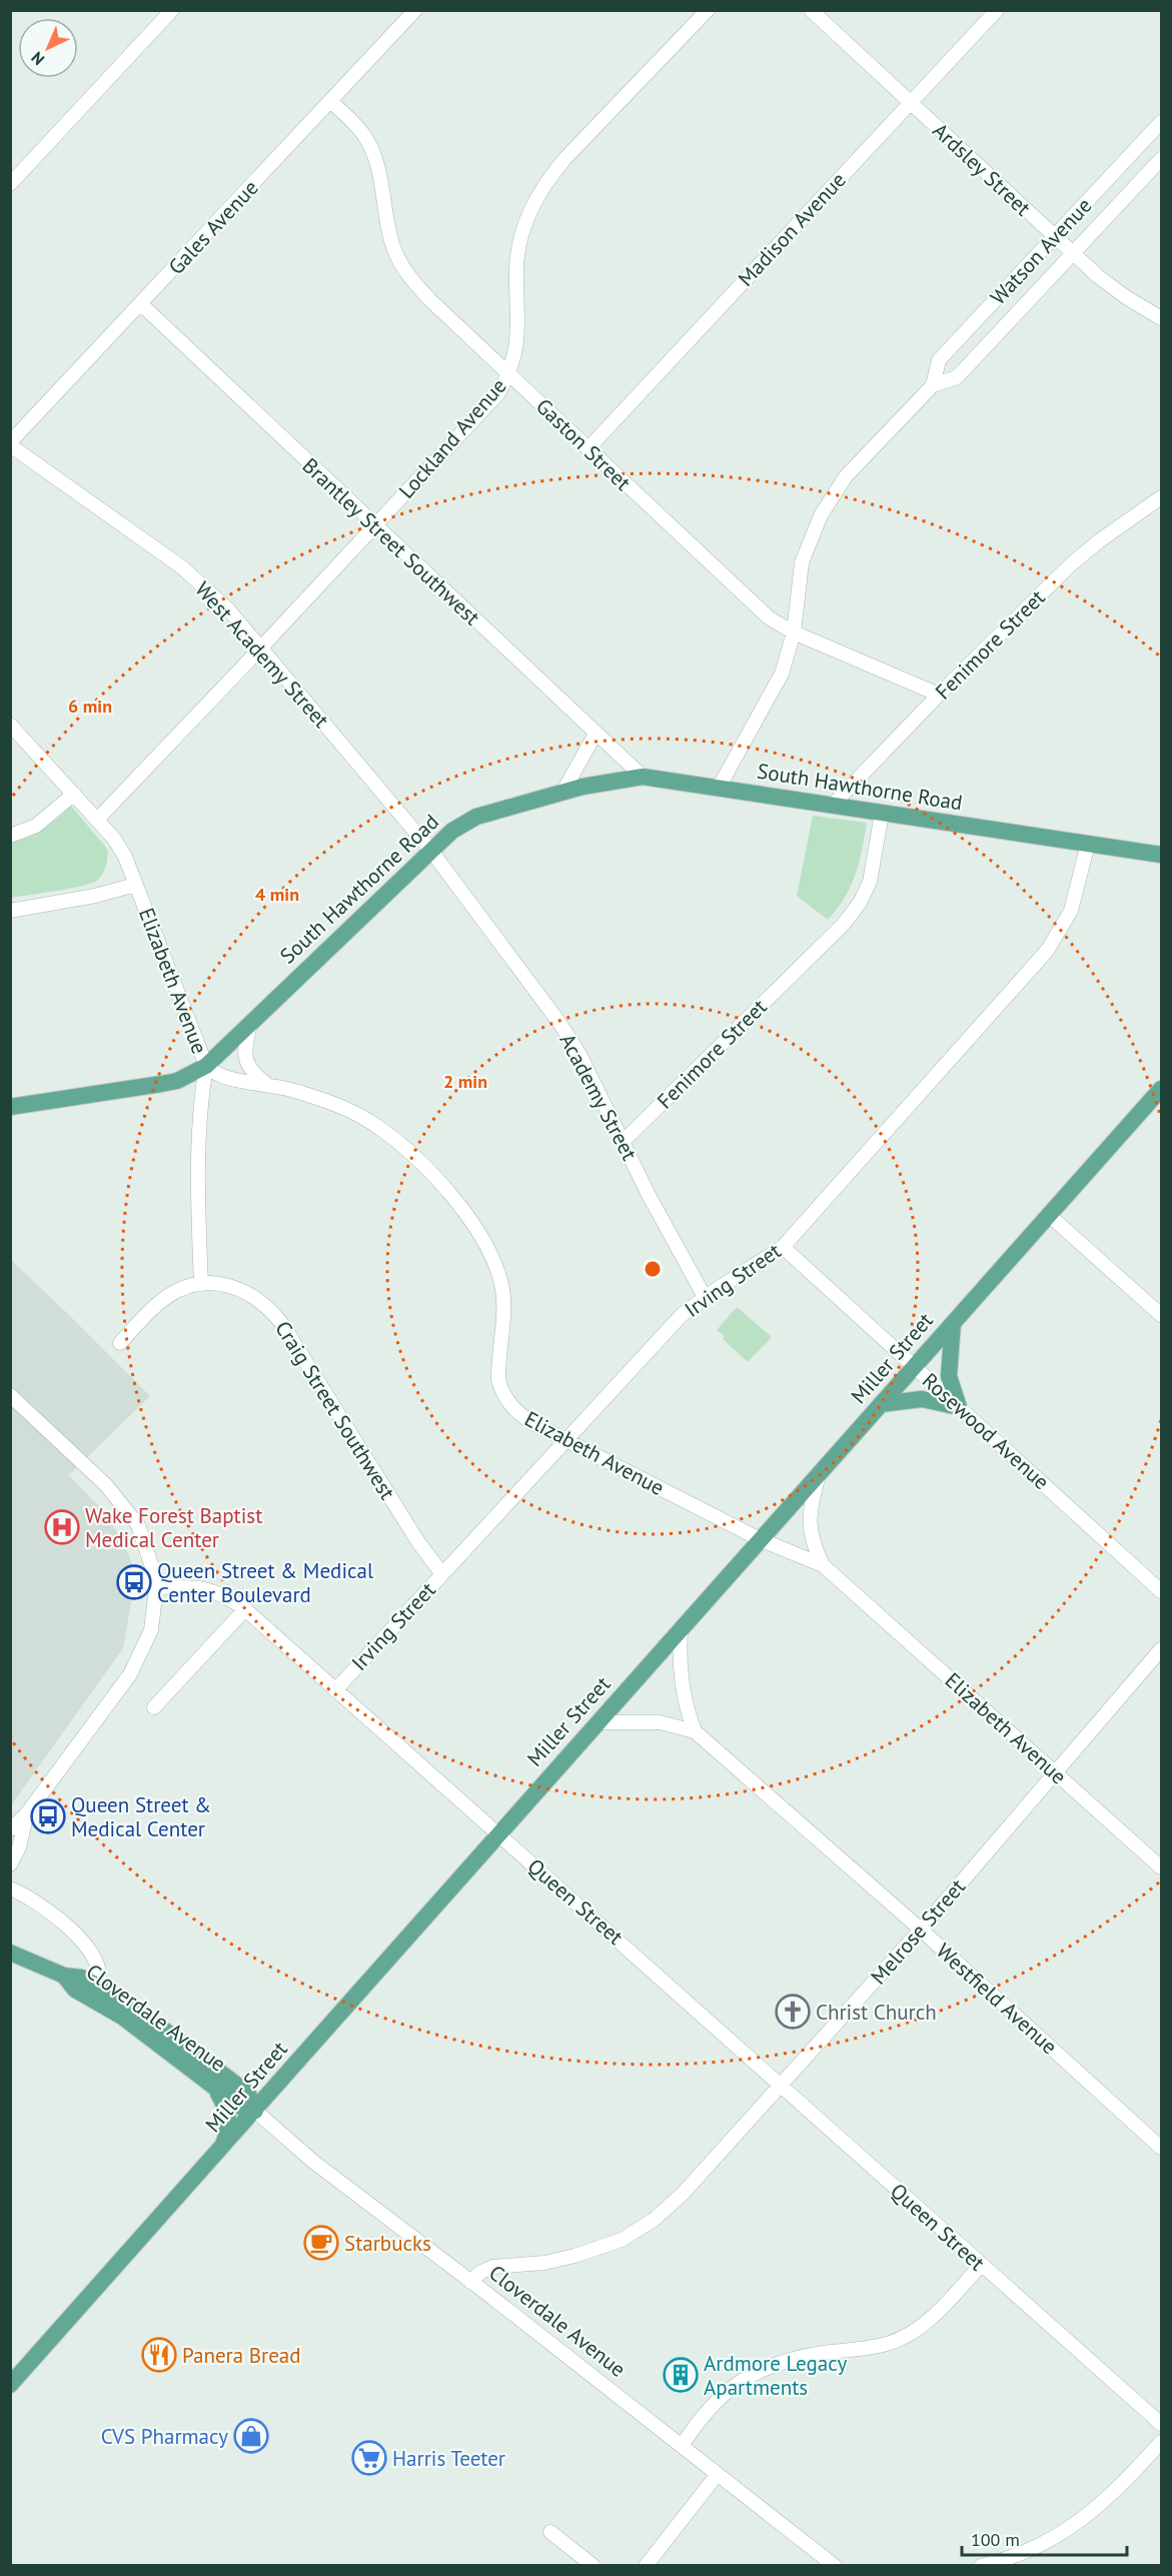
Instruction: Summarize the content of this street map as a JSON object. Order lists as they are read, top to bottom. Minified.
{"streets":{"main road":["South Hawthorne Road","Miller Street","Cloverdale Avenue"],"street":["Ardsley Street","Gales Avenue","Madison Avenue","Watson Avenue","Lockland Avenue","Gaston Street","Brantley Street Southwest","Fenimore Street","West Academy Street","Elizabeth Avenue","Academy Street","Irving Street","Craig Street Southwest","Rosewood Avenue","Queen Street","Melrose Street","Westfield Avenue"]},"crossings":[["Ardsley Street","Madison Avenue"],["Ardsley Street","Watson Avenue"],["Gales Avenue","Gaston Street"],["Gales Avenue","Brantley Street Southwest"],["Gales Avenue","West Academy Street"],["Madison Avenue","Gaston Street"],["Watson Avenue","Gaston Street"],["Watson Avenue","South Hawthorne Road"],["Lockland Avenue","Gaston Street"],["Lockland Avenue","Brantley Street Southwest"],["Lockland Avenue","West Academy Street"],["Lockland Avenue","Elizabeth Avenue"],["Gaston Street","Fenimore Street"],["Brantley Street Southwest","South Hawthorne Road"],["Fenimore Street","South Hawthorne Road"],["Fenimore Street","Academy Street"],["West Academy Street","South Hawthorne Road"],["West Academy Street","Academy Street"],["South Hawthorne Road","Elizabeth Avenue"],["South Hawthorne Road","Academy Street"],["South Hawthorne Road","Irving Street"],["Elizabeth Avenue","Irving Street"],["Elizabeth Avenue","Miller Street"],["Elizabeth Avenue","Melrose Street"],["Academy Street","Irving Street"],["Irving Street","Craig Street Southwest"],["Irving Street","Rosewood Avenue"],["Irving Street","Queen Street"],["Miller Street","Rosewood Avenue"],["Miller Street","Queen Street"],["Miller Street","Westfield Avenue"],["Miller Street","Cloverdale Avenue"],["Queen Street","Melrose Street"],["Melrose Street","Westfield Avenue"],["Melrose Street","Cloverdale Avenue"]],"places":{"hospital":["Wake Forest Baptist Medical Center"],"bus stop":["Queen Street & Medical Center Boulevard","Queen Street & Medical Center"],"church":["Christ Church"],"cafe":["Starbucks"],"restaurant":["Panera Bread"],"building":["Ardmore Legacy Apartments"],"shop":["CVS Pharmacy"],"supermarket":["Harris Teeter"]},"scale_bar":"100 m","north":"bottom left","rings":["6 min","4 min","2 min"]}
